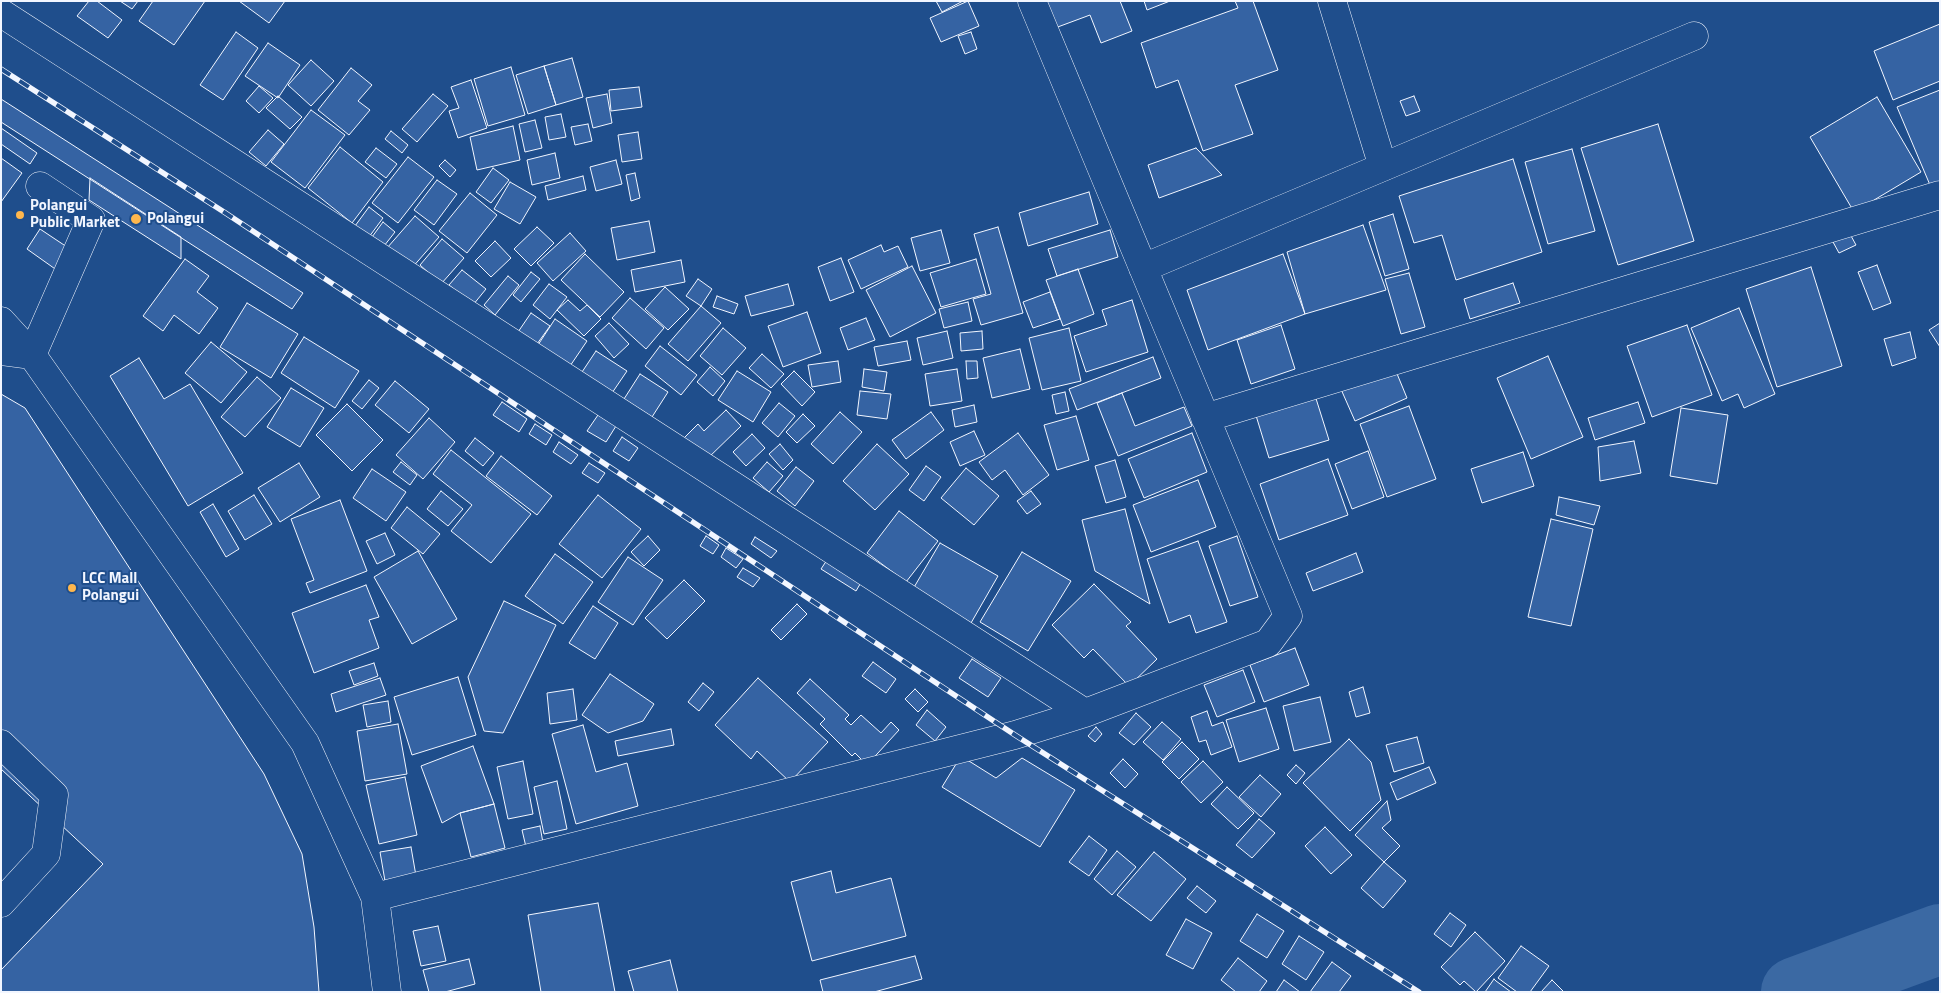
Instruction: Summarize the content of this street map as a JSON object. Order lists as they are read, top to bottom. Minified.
{"places":["Polangui Public Market","Polangui","LCC Mall Polangui"]}
